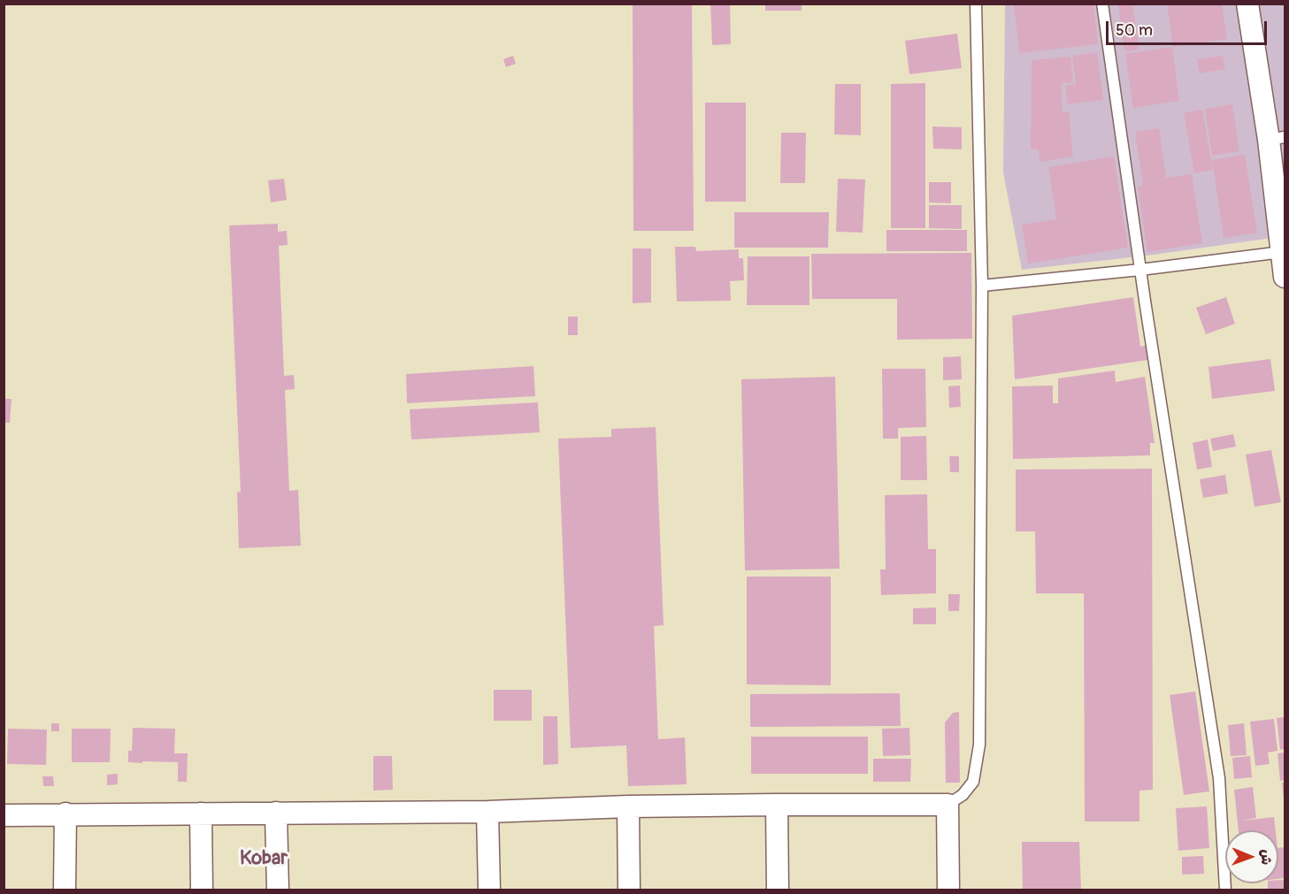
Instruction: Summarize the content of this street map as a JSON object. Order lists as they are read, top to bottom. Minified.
{"districts":["Kobar"],"scale_bar":"50 m","north":"right"}
